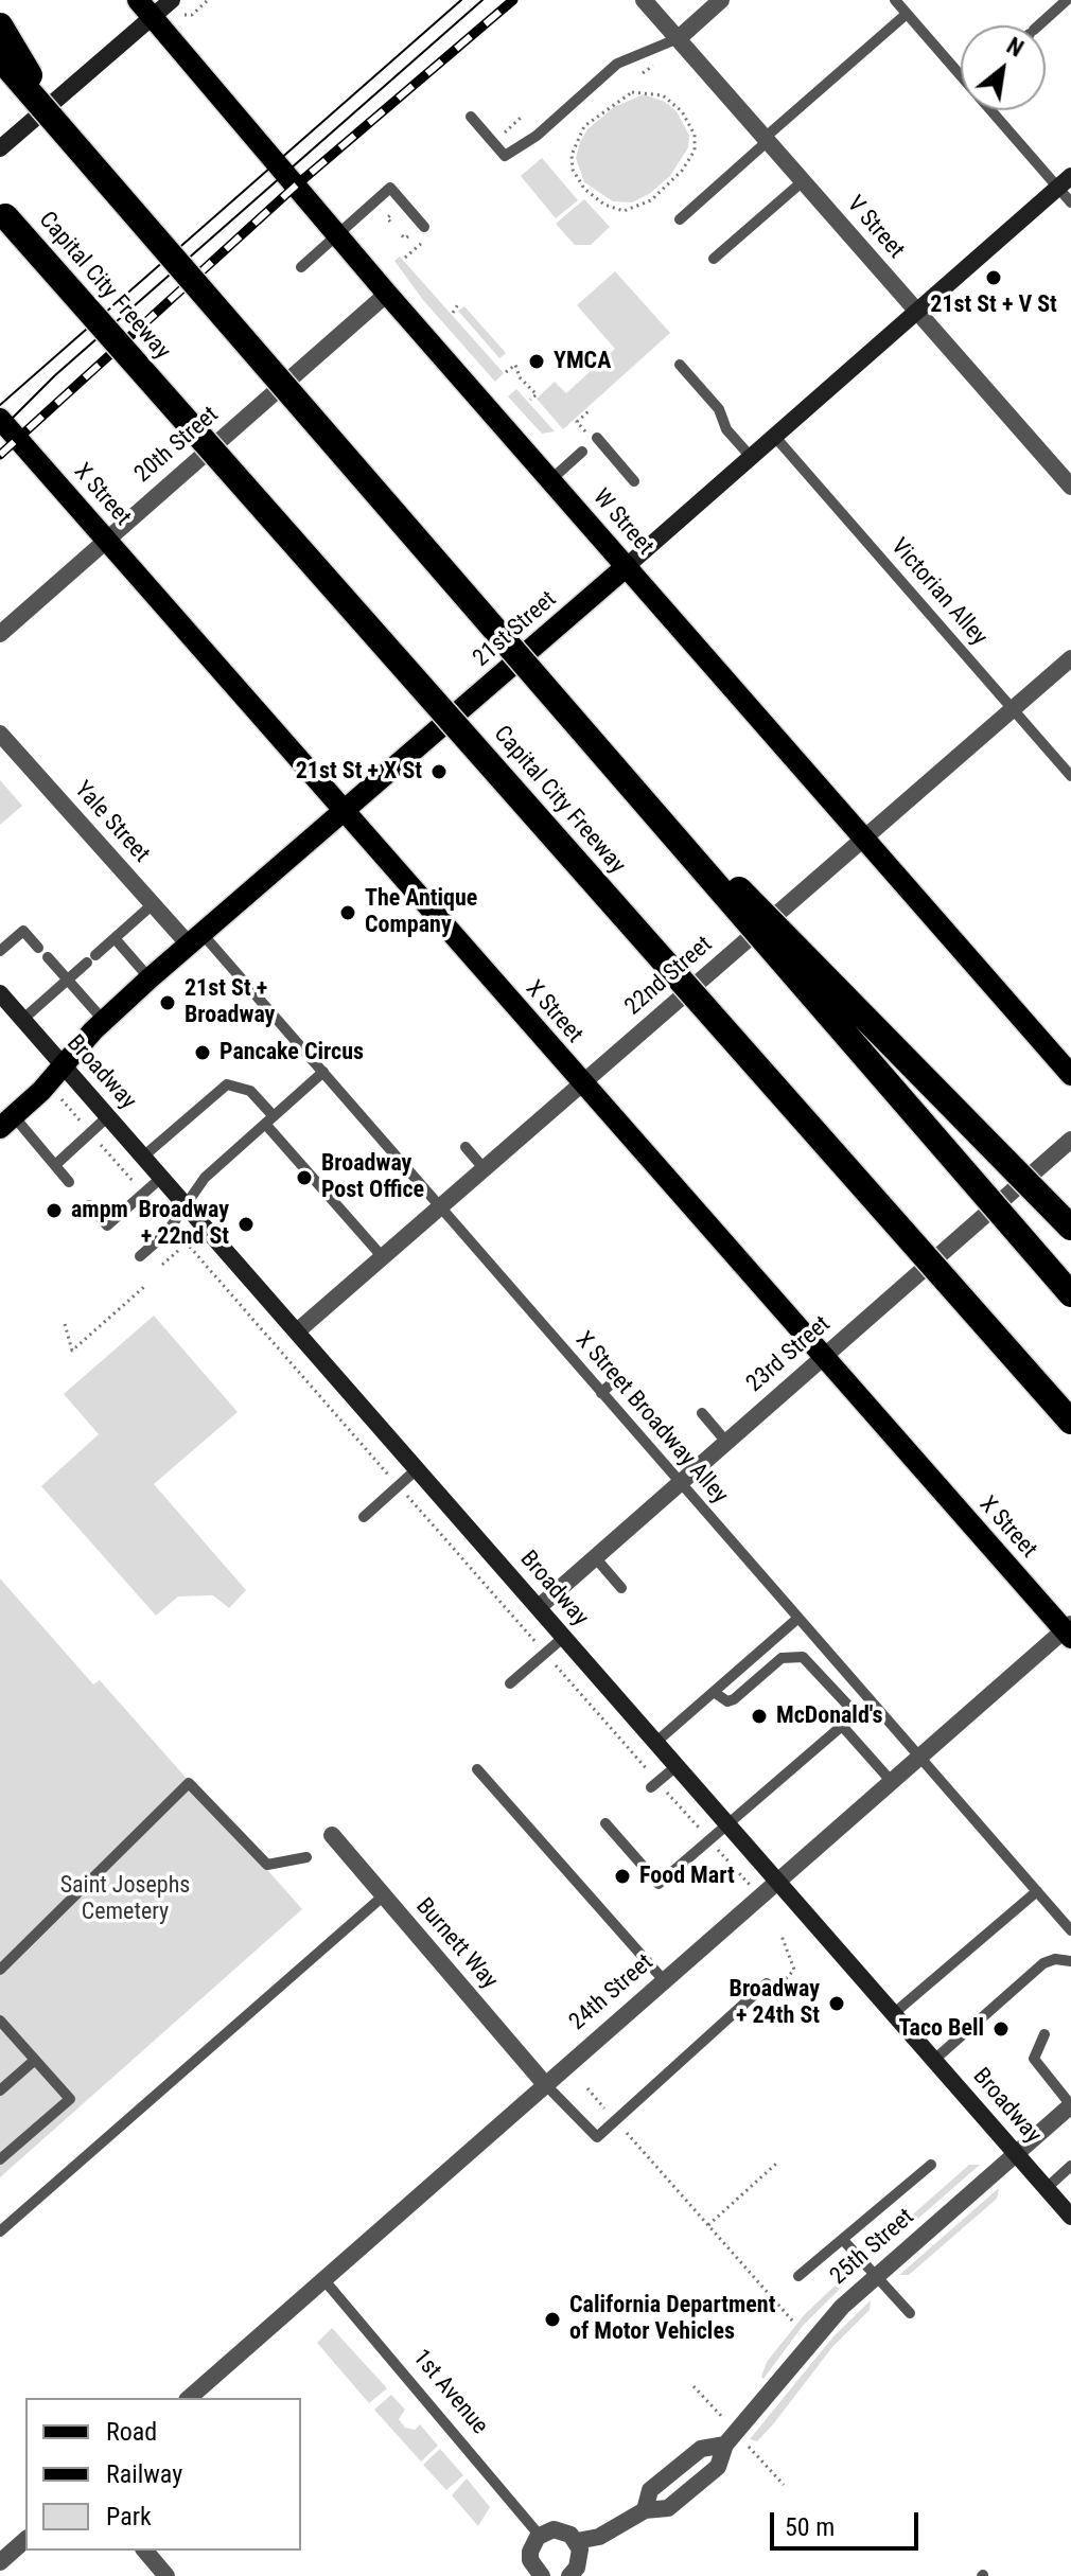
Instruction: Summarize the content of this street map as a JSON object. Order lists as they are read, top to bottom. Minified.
{"streets":{"highway":["Capital City Freeway"],"main road":["X Street","W Street","21st Street","Broadway"],"street":["V Street","20th Street","Yale Street","22nd Street","23rd Street","Burnett Way","24th Street","25th Street"],"lane":["Victorian Alley","X Street Broadway Alley","1st Avenue"]},"crossings":[["V Street","21st Street"],["20th Street","X Street"],["20th Street","W Street"],["X Street","21st Street"],["X Street","22nd Street"],["X Street","23rd Street"],["X Street","24th Street"],["W Street","21st Street"],["W Street","22nd Street"],["Victorian Alley","21st Street"],["Victorian Alley","22nd Street"],["21st Street","Yale Street"],["21st Street","Broadway"],["21st Street","X Street Broadway Alley"],["Yale Street","X Street Broadway Alley"],["22nd Street","Broadway"],["22nd Street","X Street Broadway Alley"],["Broadway","23rd Street"],["Broadway","24th Street"],["Broadway","25th Street"],["23rd Street","X Street Broadway Alley"],["X Street Broadway Alley","24th Street"],["Burnett Way","24th Street"],["24th Street","1st Avenue"]],"parks":["Saint Josephs Cemetery"],"places":["21st St + V St","YMCA","21st St + X St","The Antique Company","21st St + Broadway","Pancake Circus","Broadway Post Office","ampm","Broadway + 22nd St","McDonald's","Food Mart","Broadway + 24th St","Taco Bell","California Department of Motor Vehicles"],"legend":["Road","Railway","Park"],"scale_bar":"50 m","north":"top right"}
